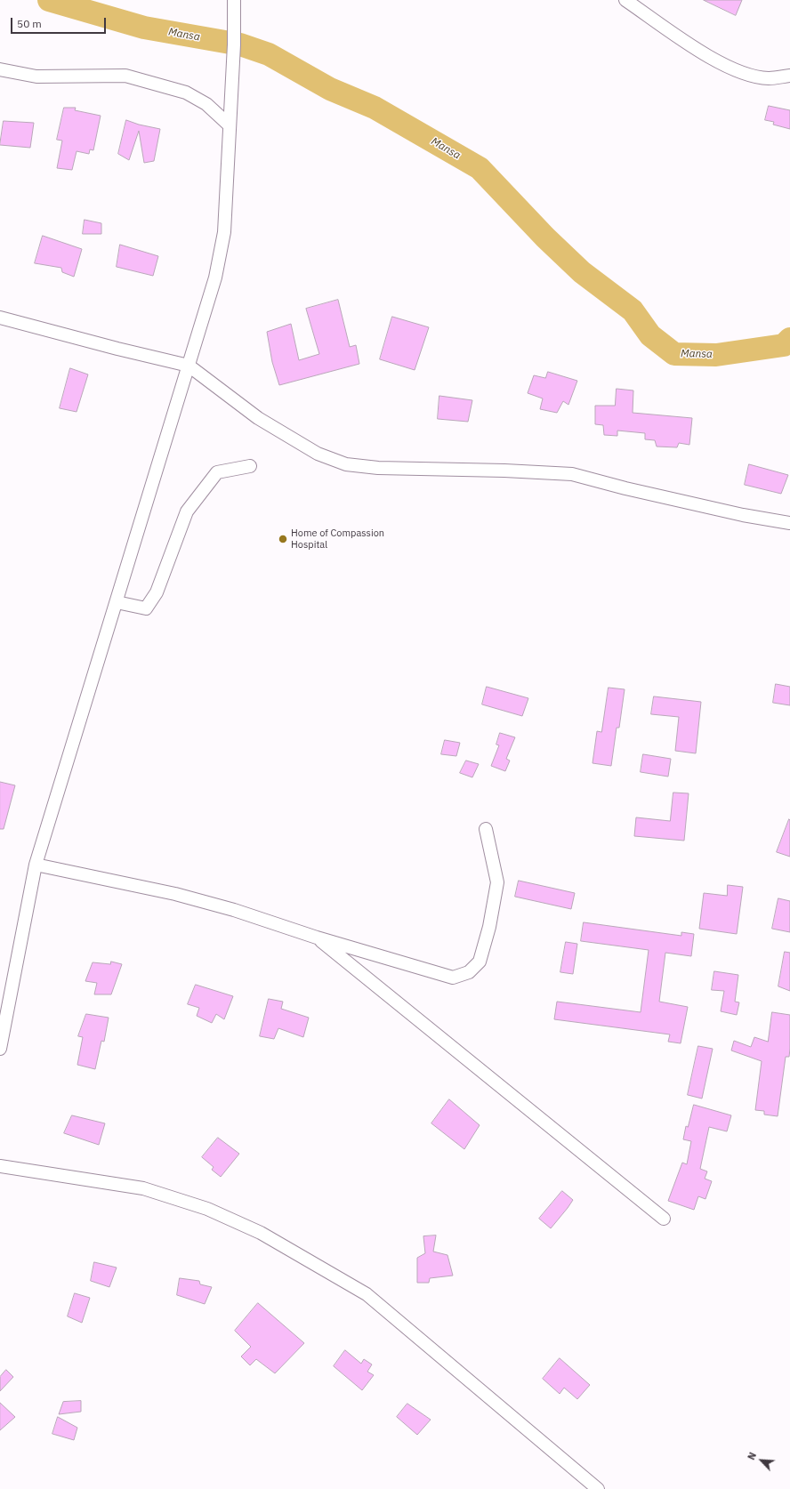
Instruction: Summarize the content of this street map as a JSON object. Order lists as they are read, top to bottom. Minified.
{"water":["Mansa"],"places":["Home of Compassion Hospital"],"scale_bar":"50 m","north":"top left"}
